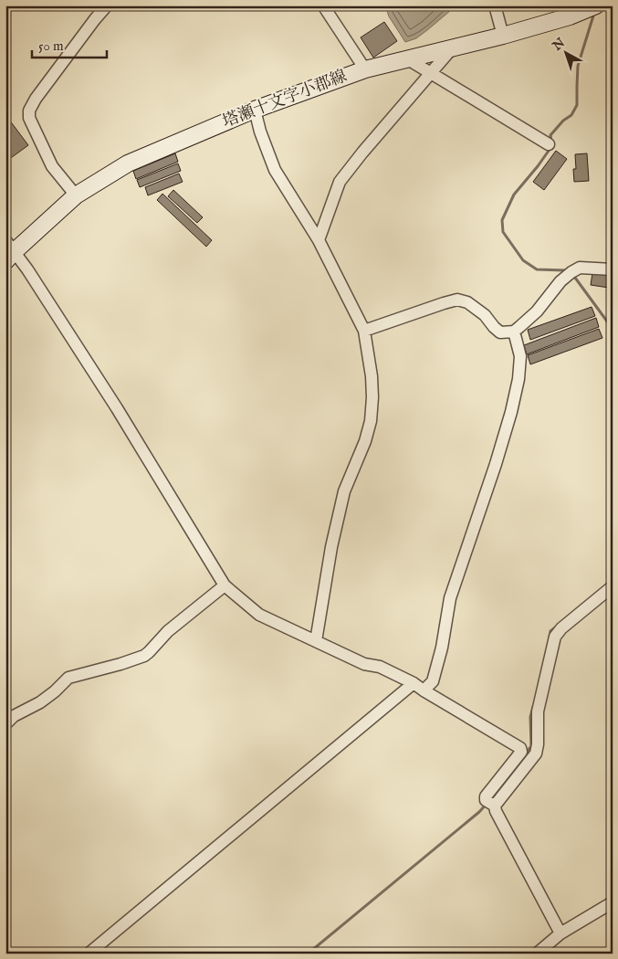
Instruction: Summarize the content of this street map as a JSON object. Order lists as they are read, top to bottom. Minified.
{"streets":{"main road":["塔瀬十文字小郡線"]},"scale_bar":"50 m","north":"top left"}
